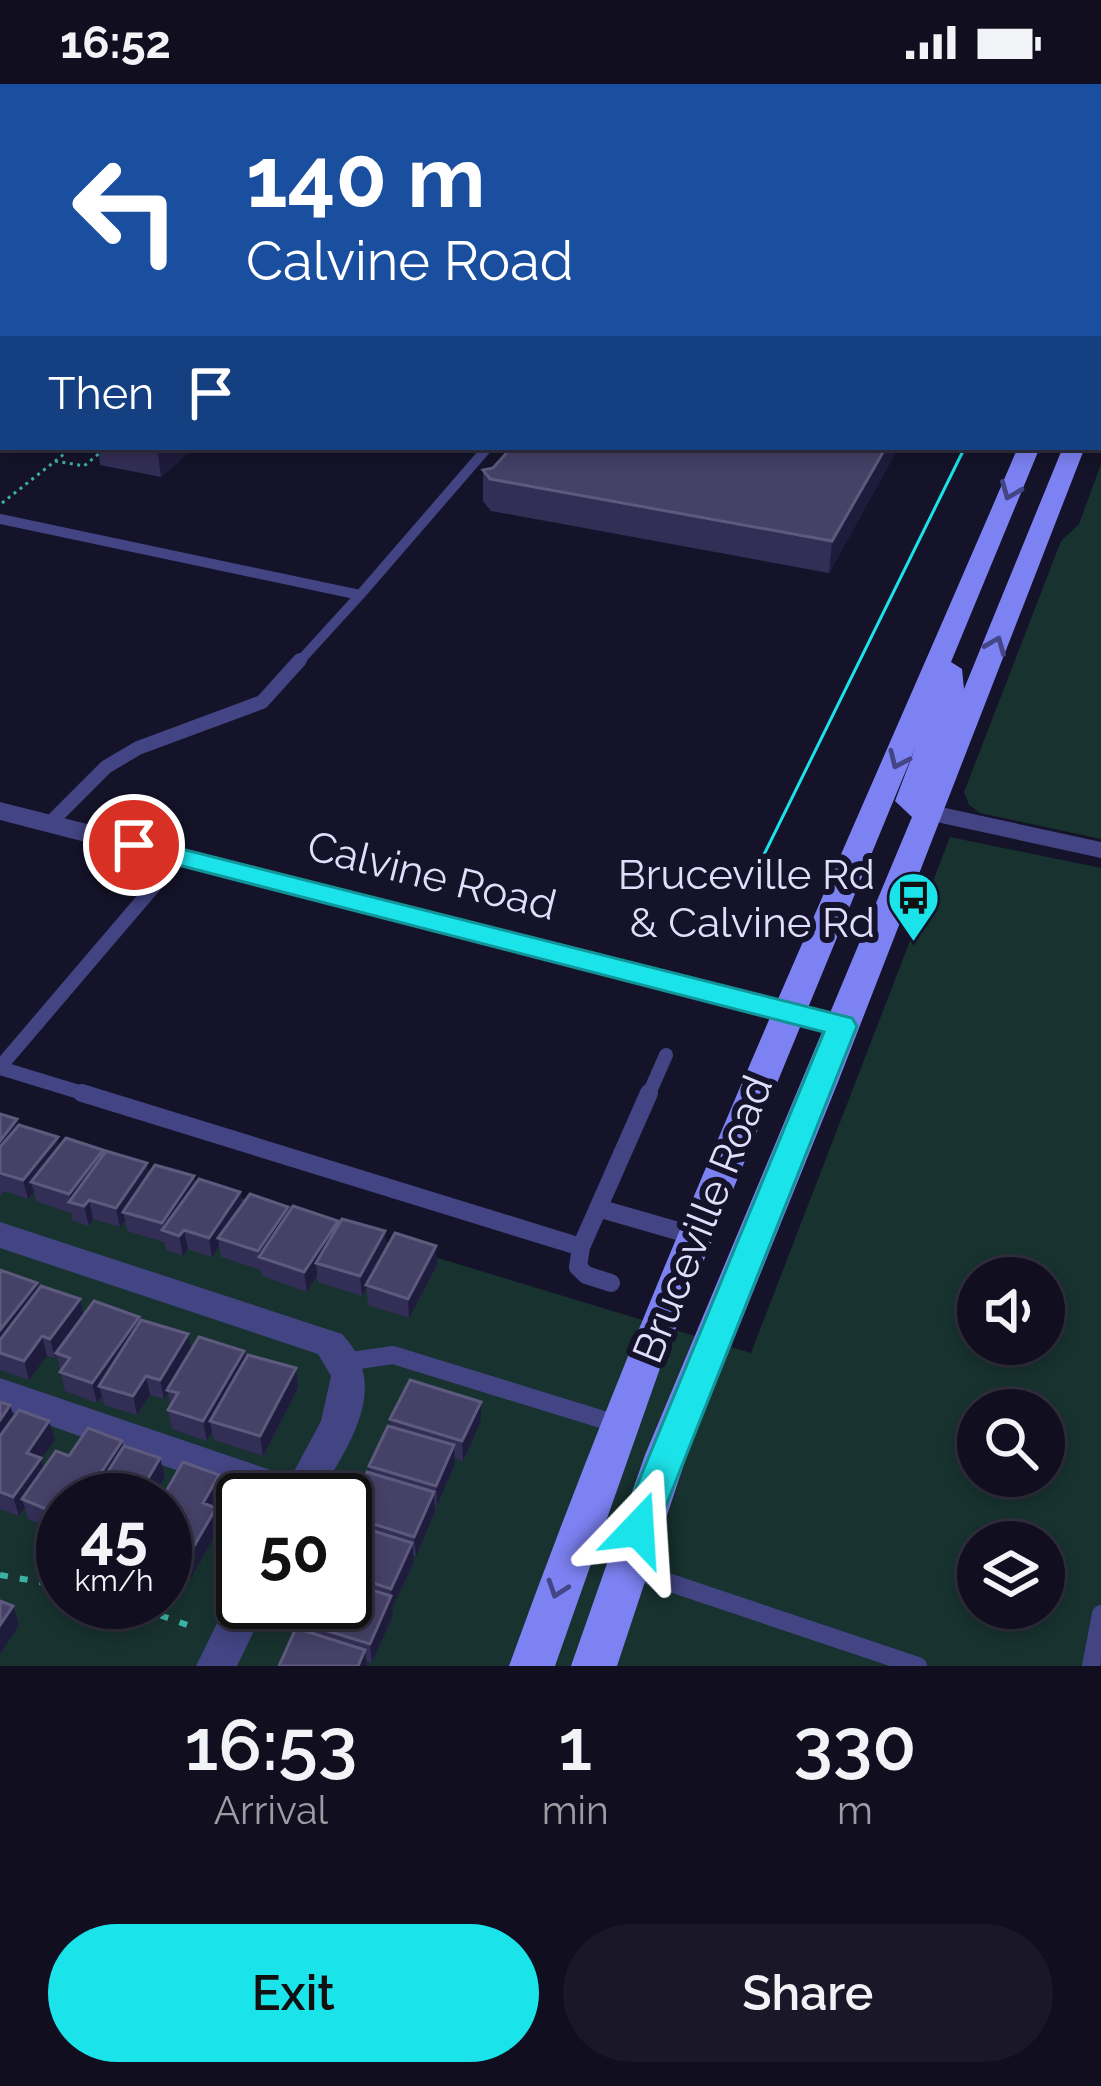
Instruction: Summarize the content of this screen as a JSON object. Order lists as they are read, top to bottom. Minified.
{"streets":{"main road":["Bruceville Road"],"street":["Calvine Road"]},"crossings":[["Calvine Road","Bruceville Road"]],"places":{"bus stop":["Bruceville Rd & Calvine Rd"]},"page":{"status":"16:52","turn":["140 m","Calvine Road"],"then":"Then","speed":"45 km/h","limit":"50","eta":["16:53","Arrival","1","min","330","m"],"buttons":["Exit","Share"]}}
